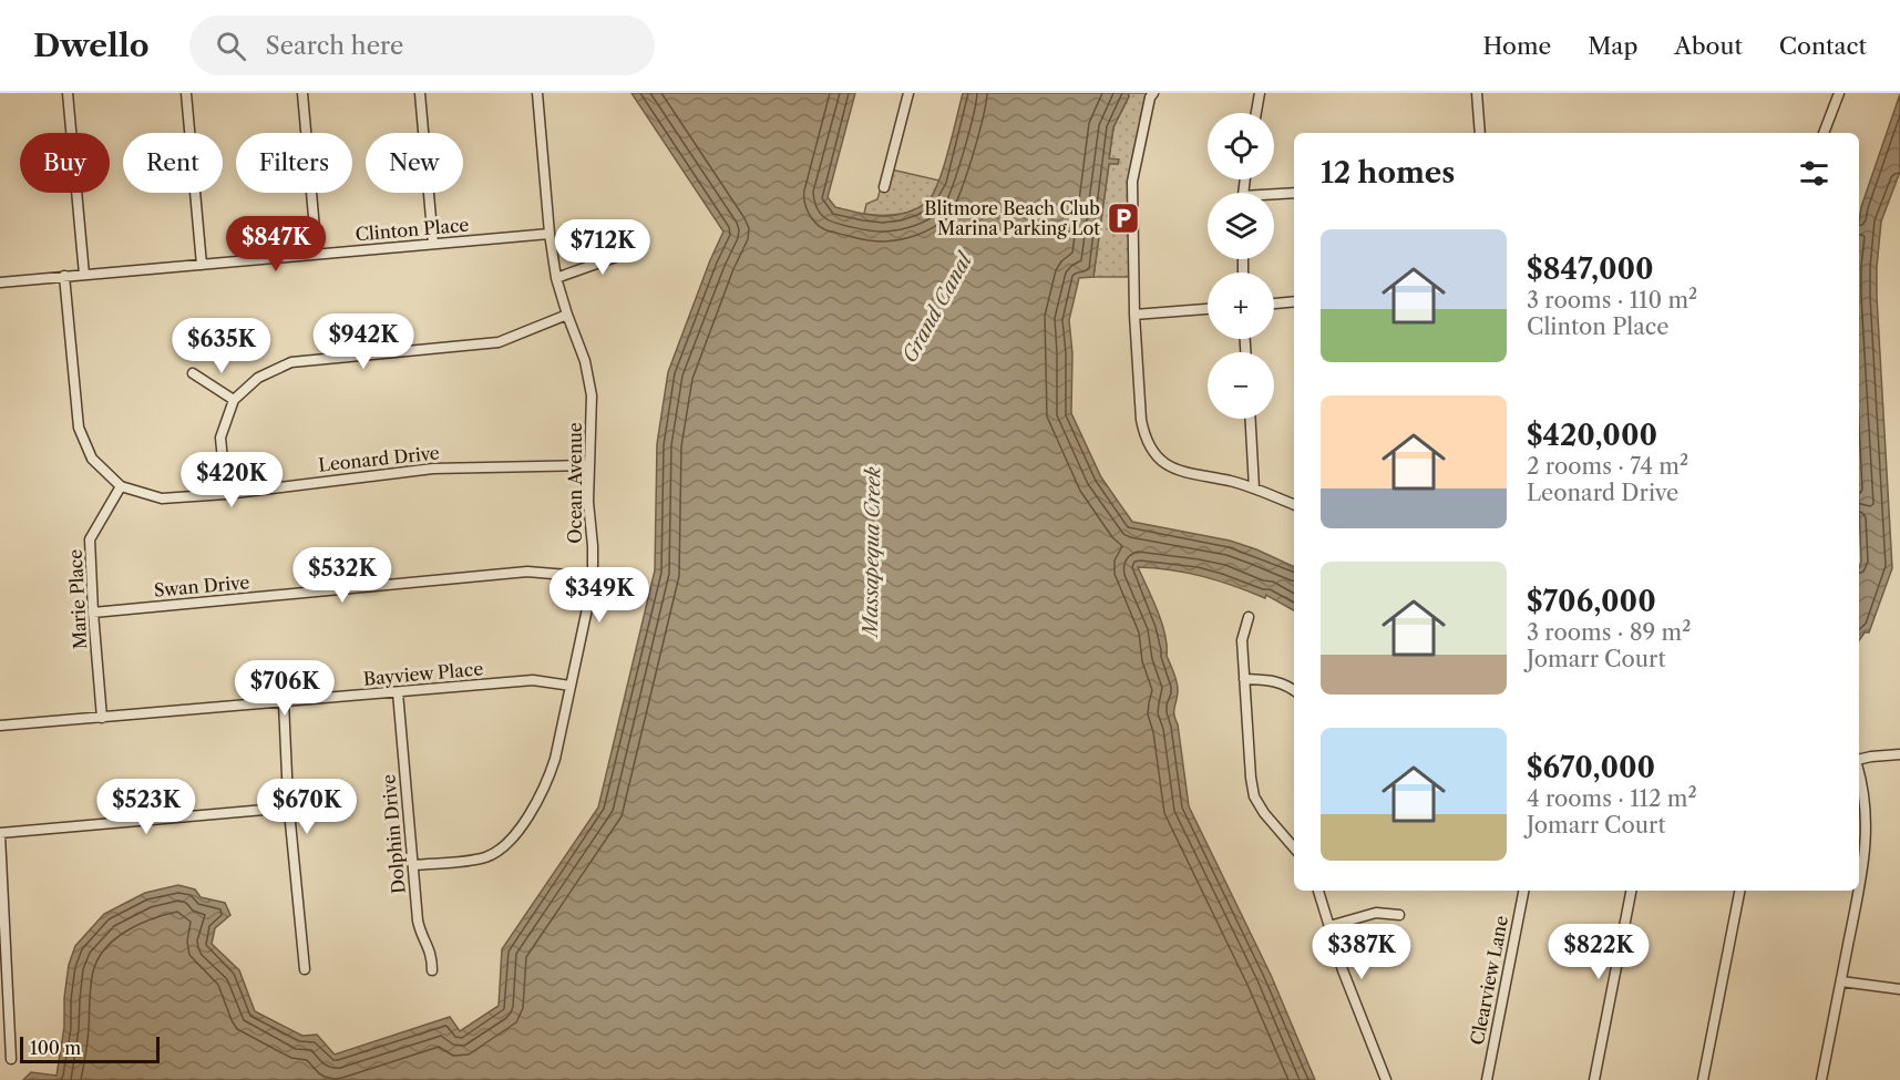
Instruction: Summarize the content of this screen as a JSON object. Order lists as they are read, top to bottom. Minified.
{"streets":{"street":["Clinton Place","Leonard Drive","Ocean Avenue","Swan Drive","Marie Place","Bayview Place","Dolphin Drive","Clearview Lane"]},"crossings":[["Clinton Place","Leonard Drive"],["Clinton Place","Ocean Avenue"],["Leonard Drive","Ocean Avenue"],["Leonard Drive","Marie Place"],["Ocean Avenue","Swan Drive"],["Ocean Avenue","Bayview Place"],["Ocean Avenue","Dolphin Drive"],["Swan Drive","Marie Place"],["Marie Place","Bayview Place"],["Bayview Place","Dolphin Drive"]],"water":["Grand Canal","Massapequa Creek"],"places":{"parking":["Blitmore Beach Club Marina Parking Lot"]},"scale_bar":"100 m","page":{"header":"Dwello","search":"Search here","nav":["Home","Map","About","Contact"],"map_buttons":["+","−"],"chip":["Buy","Rent","Filters","New"],"heading":"12 homes","list":[{"name":"$847,000","note":"3 rooms · 110 m² · Clinton Place"},{"name":"$420,000","note":"2 rooms · 74 m² · Leonard Drive"},{"name":"$706,000","note":"3 rooms · 89 m² · Jomarr Court"},{"name":"$670,000","note":"4 rooms · 112 m² · Jomarr Court"}],"price":["$847K","$712K","$942K","$635K","$420K","$532K","$349K","$706K","$523K","$670K","$387K","$822K"],"scale":"100 m"}}
